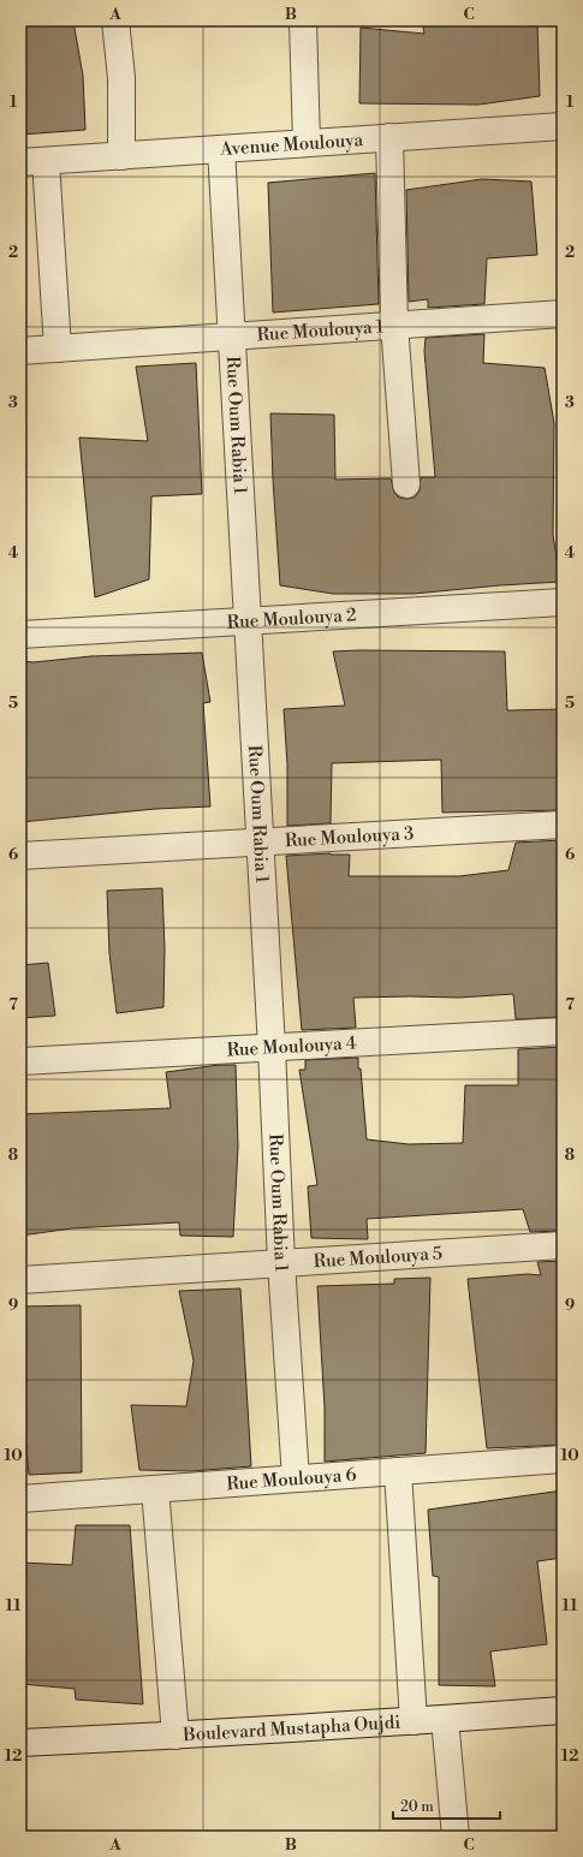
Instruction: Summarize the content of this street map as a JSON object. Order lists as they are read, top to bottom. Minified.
{"streets":{"street":["Avenue Moulouya","Rue Moulouya 1","Rue Oum Rabia 1","Rue Moulouya 2","Rue Moulouya 3","Rue Moulouya 4","Rue Moulouya 5","Rue Moulouya 6","Boulevard Mustapha Oujdi"]},"crossings":[["Avenue Moulouya","Rue Oum Rabia 1"],["Rue Moulouya 1","Rue Oum Rabia 1"],["Rue Oum Rabia 1","Rue Moulouya 2"],["Rue Oum Rabia 1","Rue Moulouya 3"],["Rue Oum Rabia 1","Rue Moulouya 4"],["Rue Oum Rabia 1","Rue Moulouya 5"],["Rue Oum Rabia 1","Rue Moulouya 6"]],"scale_bar":"20 m","grid":{"columns":["A","B","C"],"rows":["1","2","3","4","5","6","7","8","9","10","11","12"]}}
